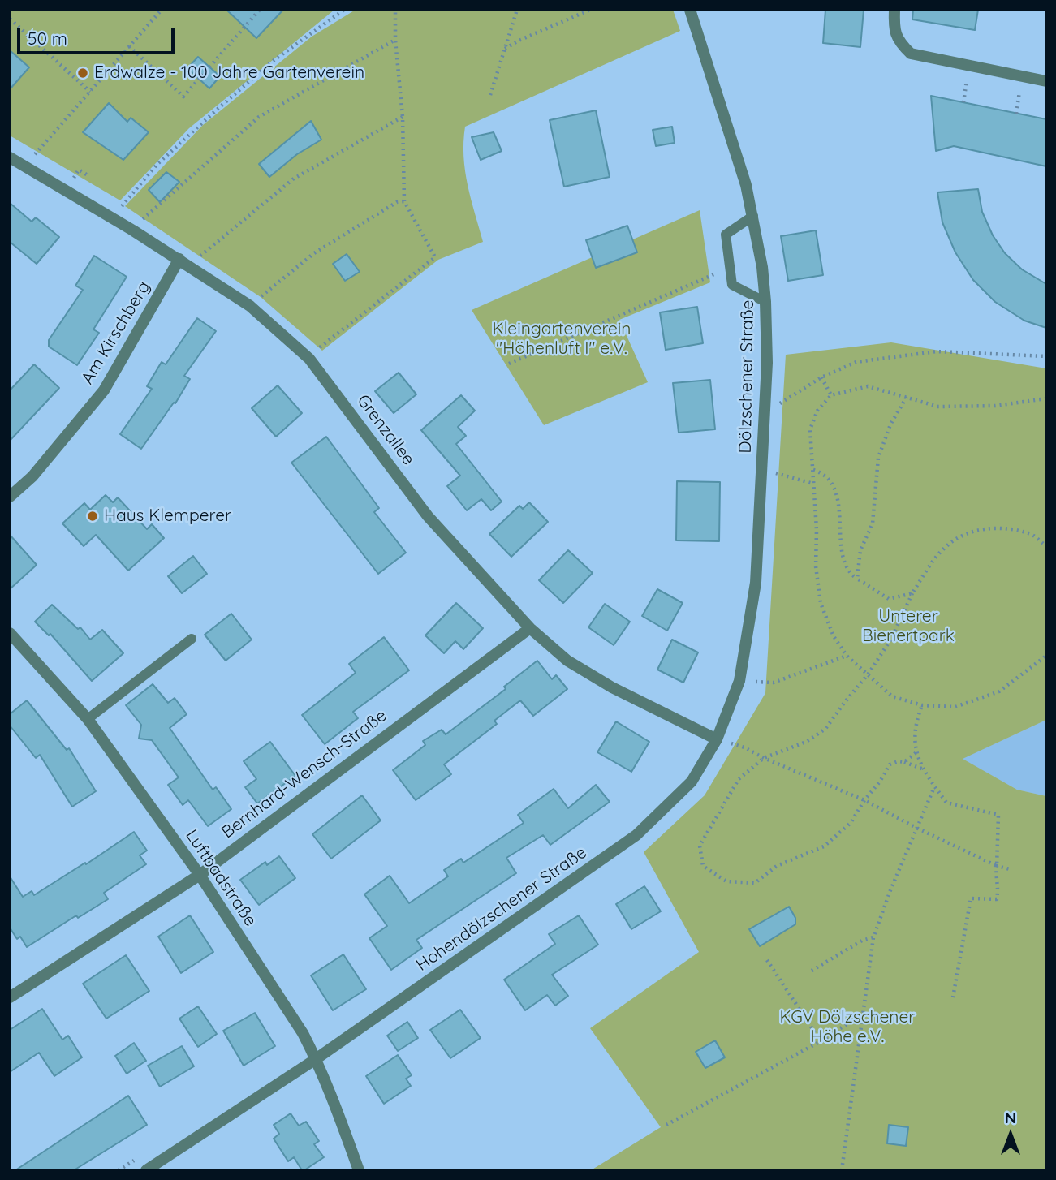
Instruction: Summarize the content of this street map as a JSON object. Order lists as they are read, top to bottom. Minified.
{"streets":{"street":["Am Kirschberg","Dölzschener Straße","Grenzallee","Bernhard-Wensch-Straße","Luftbadstraße","Hohendölzschener Straße"]},"crossings":[["Am Kirschberg","Grenzallee"],["Dölzschener Straße","Hohendölzschener Straße"],["Grenzallee","Bernhard-Wensch-Straße"],["Grenzallee","Hohendölzschener Straße"],["Bernhard-Wensch-Straße","Luftbadstraße"],["Luftbadstraße","Hohendölzschener Straße"]],"parks":["Kleingartenverein \"Höhenluft I\" e.V.","Unterer Bienertpark","KGV Dölzschener Höhe e.V."],"places":["Erdwalze - 100 Jahre Gartenverein","Haus Klemperer"],"scale_bar":"50 m","north":"top"}
